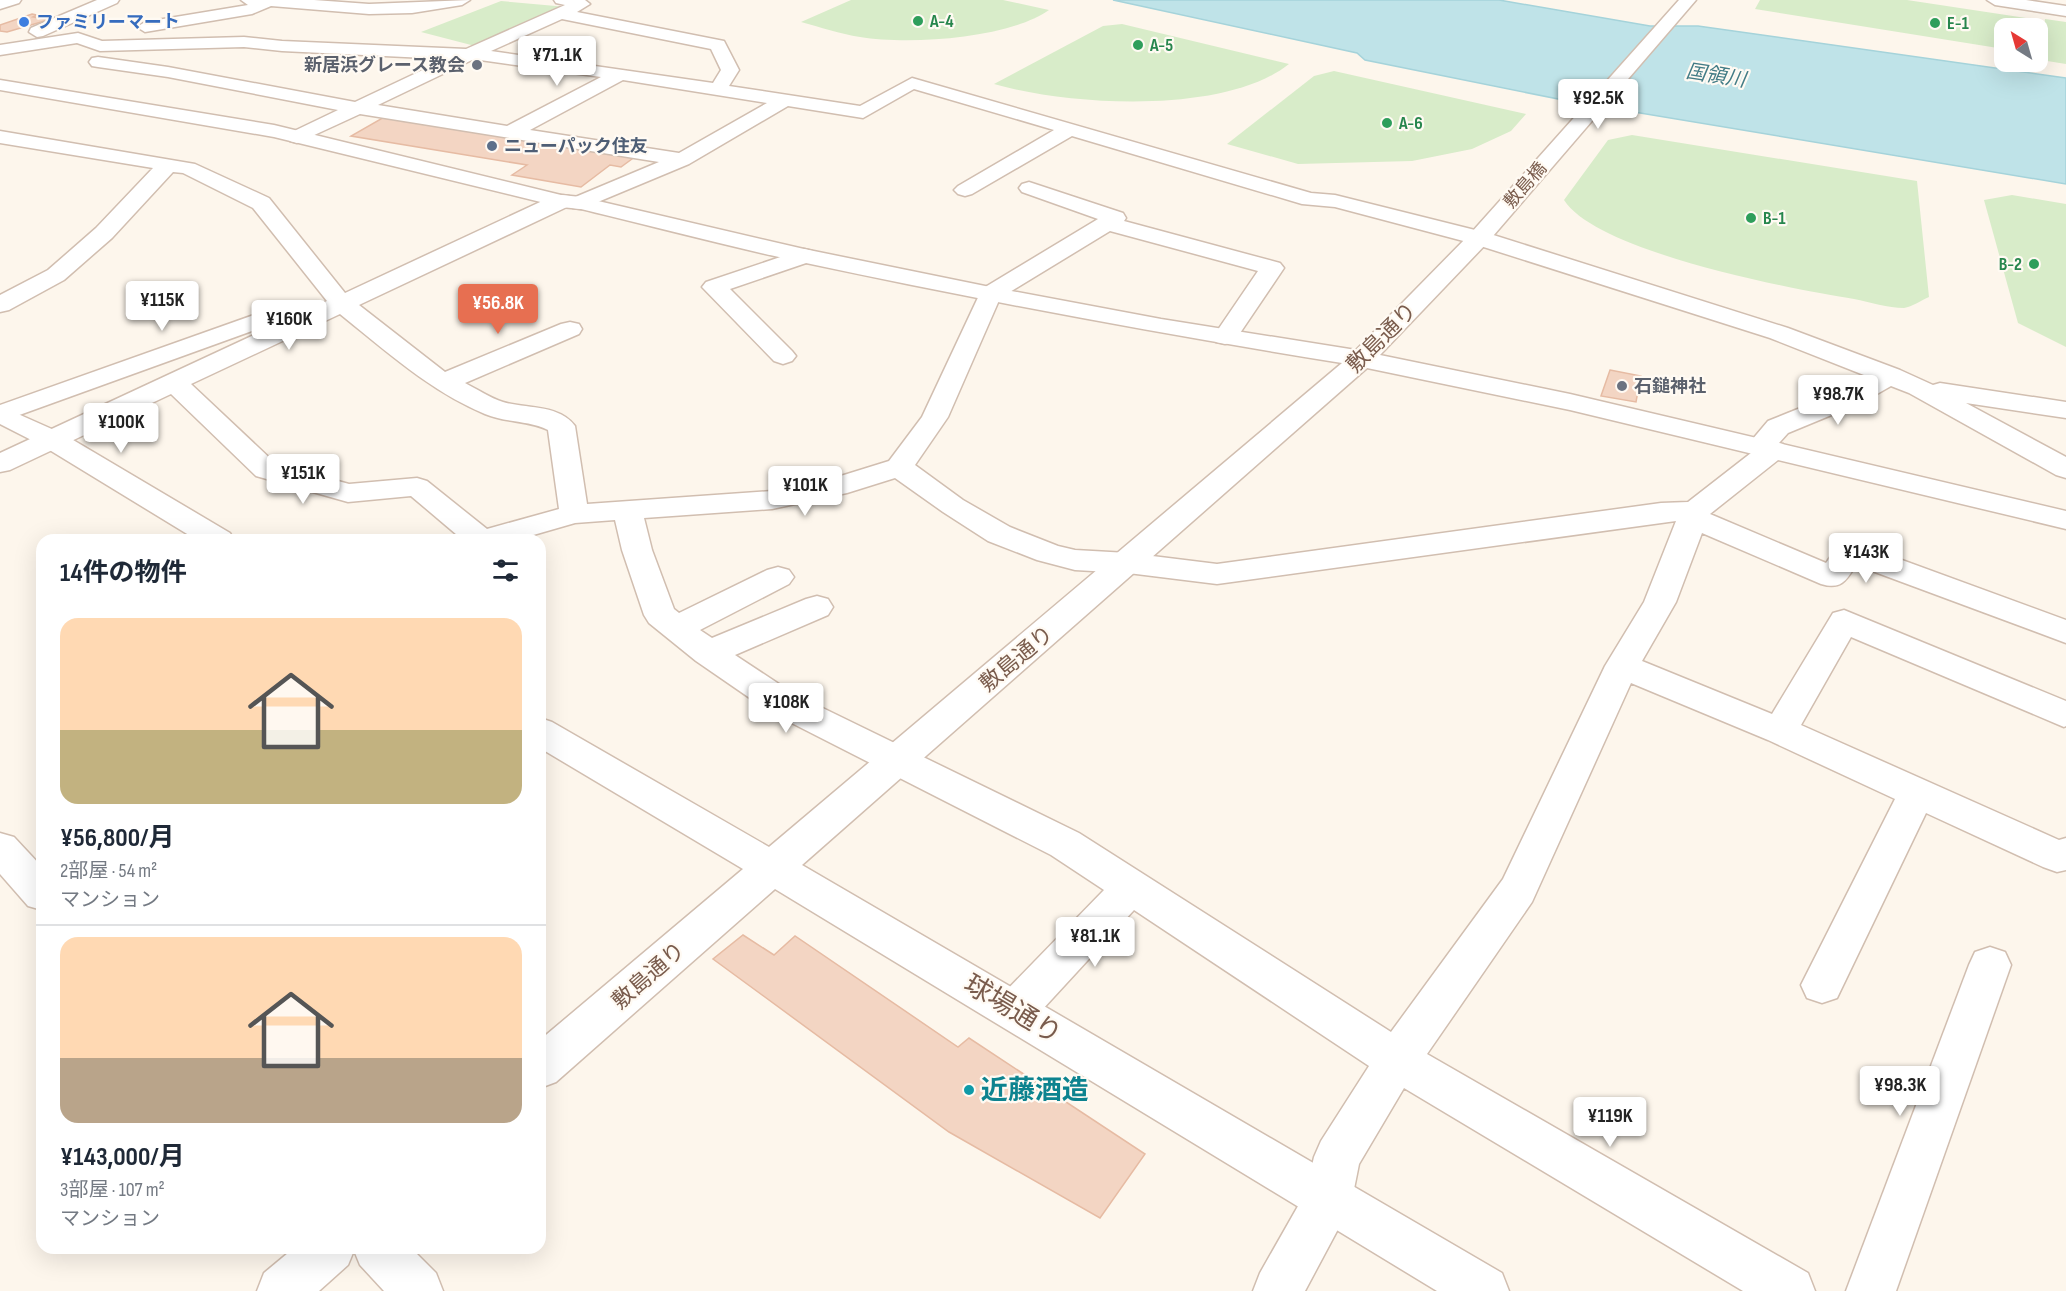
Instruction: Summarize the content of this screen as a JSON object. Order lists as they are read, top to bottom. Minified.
{"streets":{"street":["敷島橋","敷島通り","球場通り"]},"crossings":[["敷島橋","敷島通り"],["敷島通り","球場通り"]],"water":["国領川"],"places":["A-4","ファミリーマート","E-1","A-5","新居浜グレース教会","A-6","ニューパック住友","B-1","B-2","石鎚神社","近藤酒造"],"north":"top left","page":{"price":["¥71.1K","¥92.5K","¥115K","¥56.8K","¥160K","¥98.7K","¥100K","¥151K","¥101K","¥143K","¥108K","¥81.1K","¥98.3K","¥119K"],"heading":"14件の物件","list":[{"name":"¥56,800/月","note":"2部屋 · 54 m² · マンション"},{"name":"¥143,000/月","note":"3部屋 · 107 m² · マンション"}]}}
